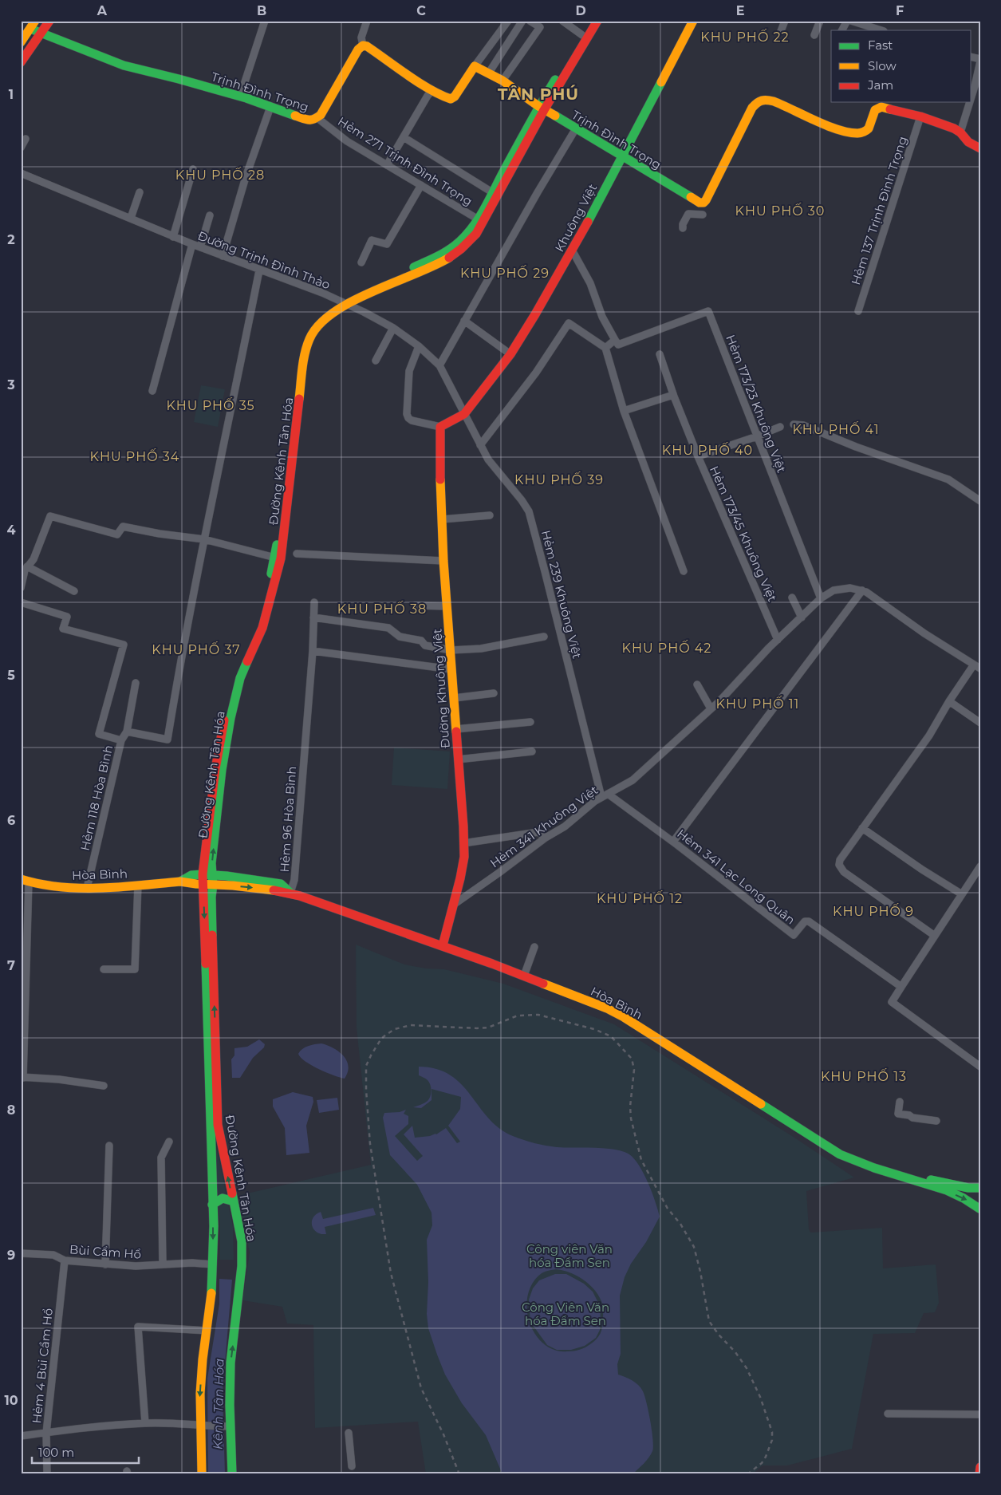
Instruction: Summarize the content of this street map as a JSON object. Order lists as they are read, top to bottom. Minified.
{"streets":{"street":["Trịnh Đình Trọng","Hẻm 271 Trịnh Đình Trọng","Hẻm 137 Trịnh Đình Trọng","Khuông Việt","Đường Trịnh Đình Thảo","Hẻm 173/23 Khuông Việt","Đường Kênh Tân Hóa","Hẻm 173/45 Khuông Việt","Hẻm 239 Khuông Việt","Đường Khuông Việt","Hẻm 118 Hòa Bình","Hẻm 96 Hòa Bình","Hẻm 341 Khuông Việt","Hòa Bình","Hẻm 341 Lạc Long Quân","Bùi Cẩm Hổ","Hẻm 4 Bùi Cầm Hổ"]},"crossings":[["Trịnh Đình Trọng","Hẻm 271 Trịnh Đình Trọng"],["Trịnh Đình Trọng","Hẻm 137 Trịnh Đình Trọng"],["Trịnh Đình Trọng","Khuông Việt"],["Trịnh Đình Trọng","Đường Kênh Tân Hóa"],["Hẻm 271 Trịnh Đình Trọng","Đường Kênh Tân Hóa"],["Khuông Việt","Đường Trịnh Đình Thảo"],["Khuông Việt","Hẻm 239 Khuông Việt"],["Khuông Việt","Đường Khuông Việt"],["Đường Trịnh Đình Thảo","Đường Kênh Tân Hóa"],["Đường Trịnh Đình Thảo","Hẻm 239 Khuông Việt"],["Hẻm 173/23 Khuông Việt","Hẻm 341 Khuông Việt"],["Đường Kênh Tân Hóa","Hòa Bình"],["Đường Kênh Tân Hóa","Bùi Cẩm Hổ"],["Hẻm 173/45 Khuông Việt","Hẻm 341 Khuông Việt"],["Hẻm 239 Khuông Việt","Hẻm 341 Khuông Việt"],["Hẻm 239 Khuông Việt","Hẻm 341 Lạc Long Quân"],["Đường Khuông Việt","Hẻm 341 Khuông Việt"],["Đường Khuông Việt","Hòa Bình"],["Hẻm 118 Hòa Bình","Hòa Bình"],["Hẻm 96 Hòa Bình","Hòa Bình"],["Hẻm 341 Khuông Việt","Hẻm 341 Lạc Long Quân"],["Bùi Cẩm Hổ","Hẻm 4 Bùi Cầm Hổ"]],"districts":["KHU PHỐ 22","TÂN PHÚ","KHU PHỐ 28","KHU PHỐ 30","KHU PHỐ 29","KHU PHỐ 35","KHU PHỐ 41","KHU PHỐ 40","KHU PHỐ 34","KHU PHỐ 39","KHU PHỐ 38","KHU PHỐ 42","KHU PHỐ 37","KHU PHỐ 11","KHU PHỐ 12","KHU PHỐ 9","KHU PHỐ 13"],"water":["Kênh Tân Hóa"],"parks":["Công viên Văn hóa Đầm Sen","Công Viên Văn hóa Đầm Sen"],"legend":["Fast","Slow","Jam"],"scale_bar":"100 m","grid":{"columns":["A","B","C","D","E","F"],"rows":["1","2","3","4","5","6","7","8","9","10"]}}
